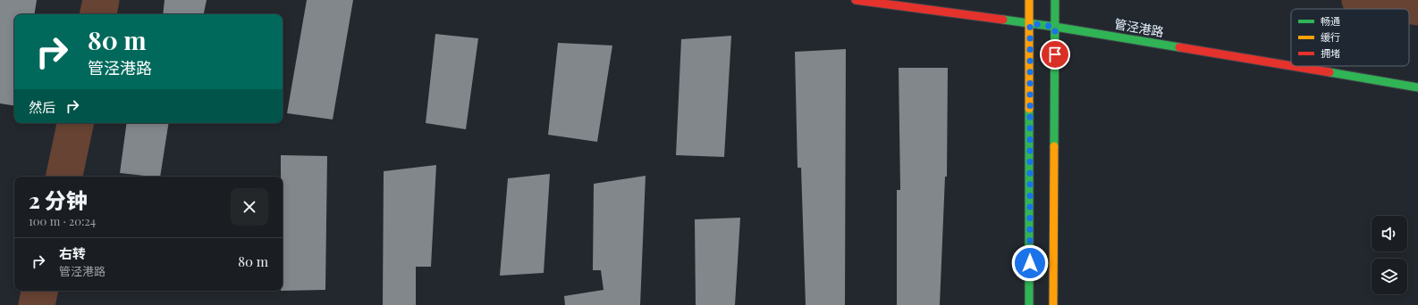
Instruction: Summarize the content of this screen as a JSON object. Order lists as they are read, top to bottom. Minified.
{"streets":{"main road":["管泾港路"]},"legend":["畅通","缓行","拥堵"],"page":{"turn":["80 m","管泾港路"],"then":"然后","heading":["2 分钟","100 m · 20:24"],"list":[{"name":"右转","note":"管泾港路","value":"80 m"}]}}
